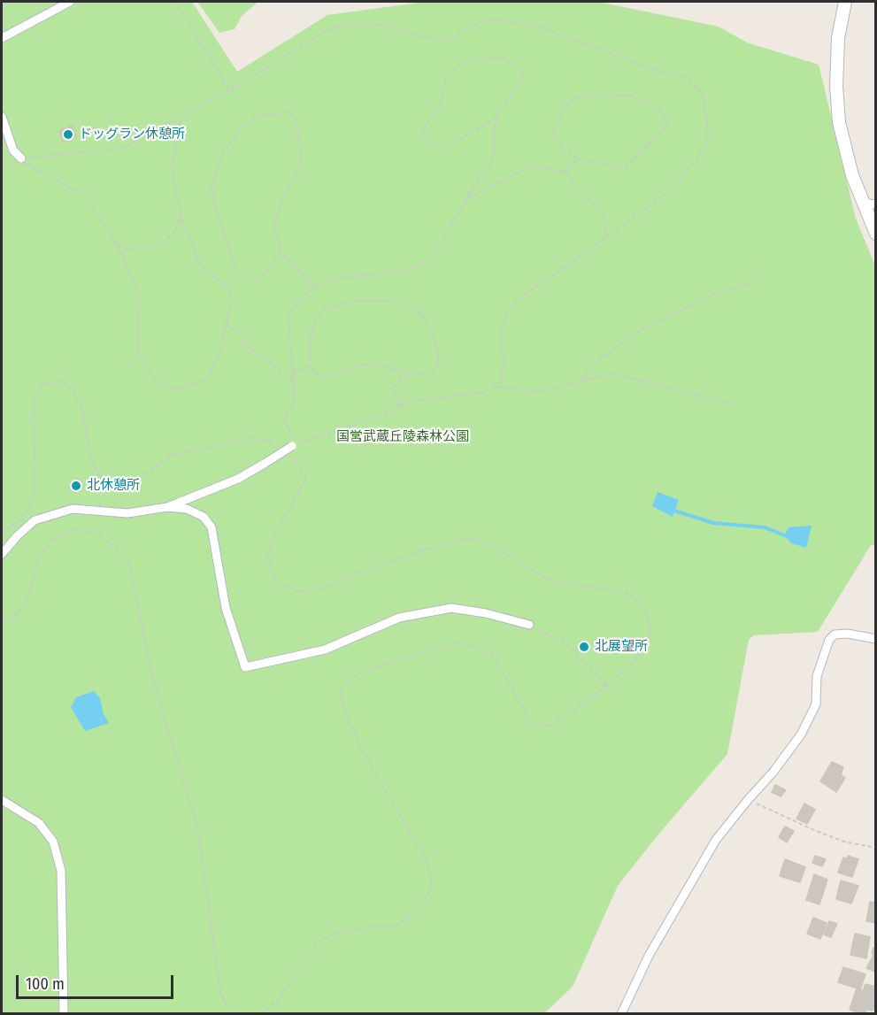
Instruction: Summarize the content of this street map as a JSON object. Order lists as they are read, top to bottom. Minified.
{"parks":["国営武蔵丘陵森林公園"],"places":["ドッグラン休憩所","北休憩所","北展望所"],"scale_bar":"100 m"}
